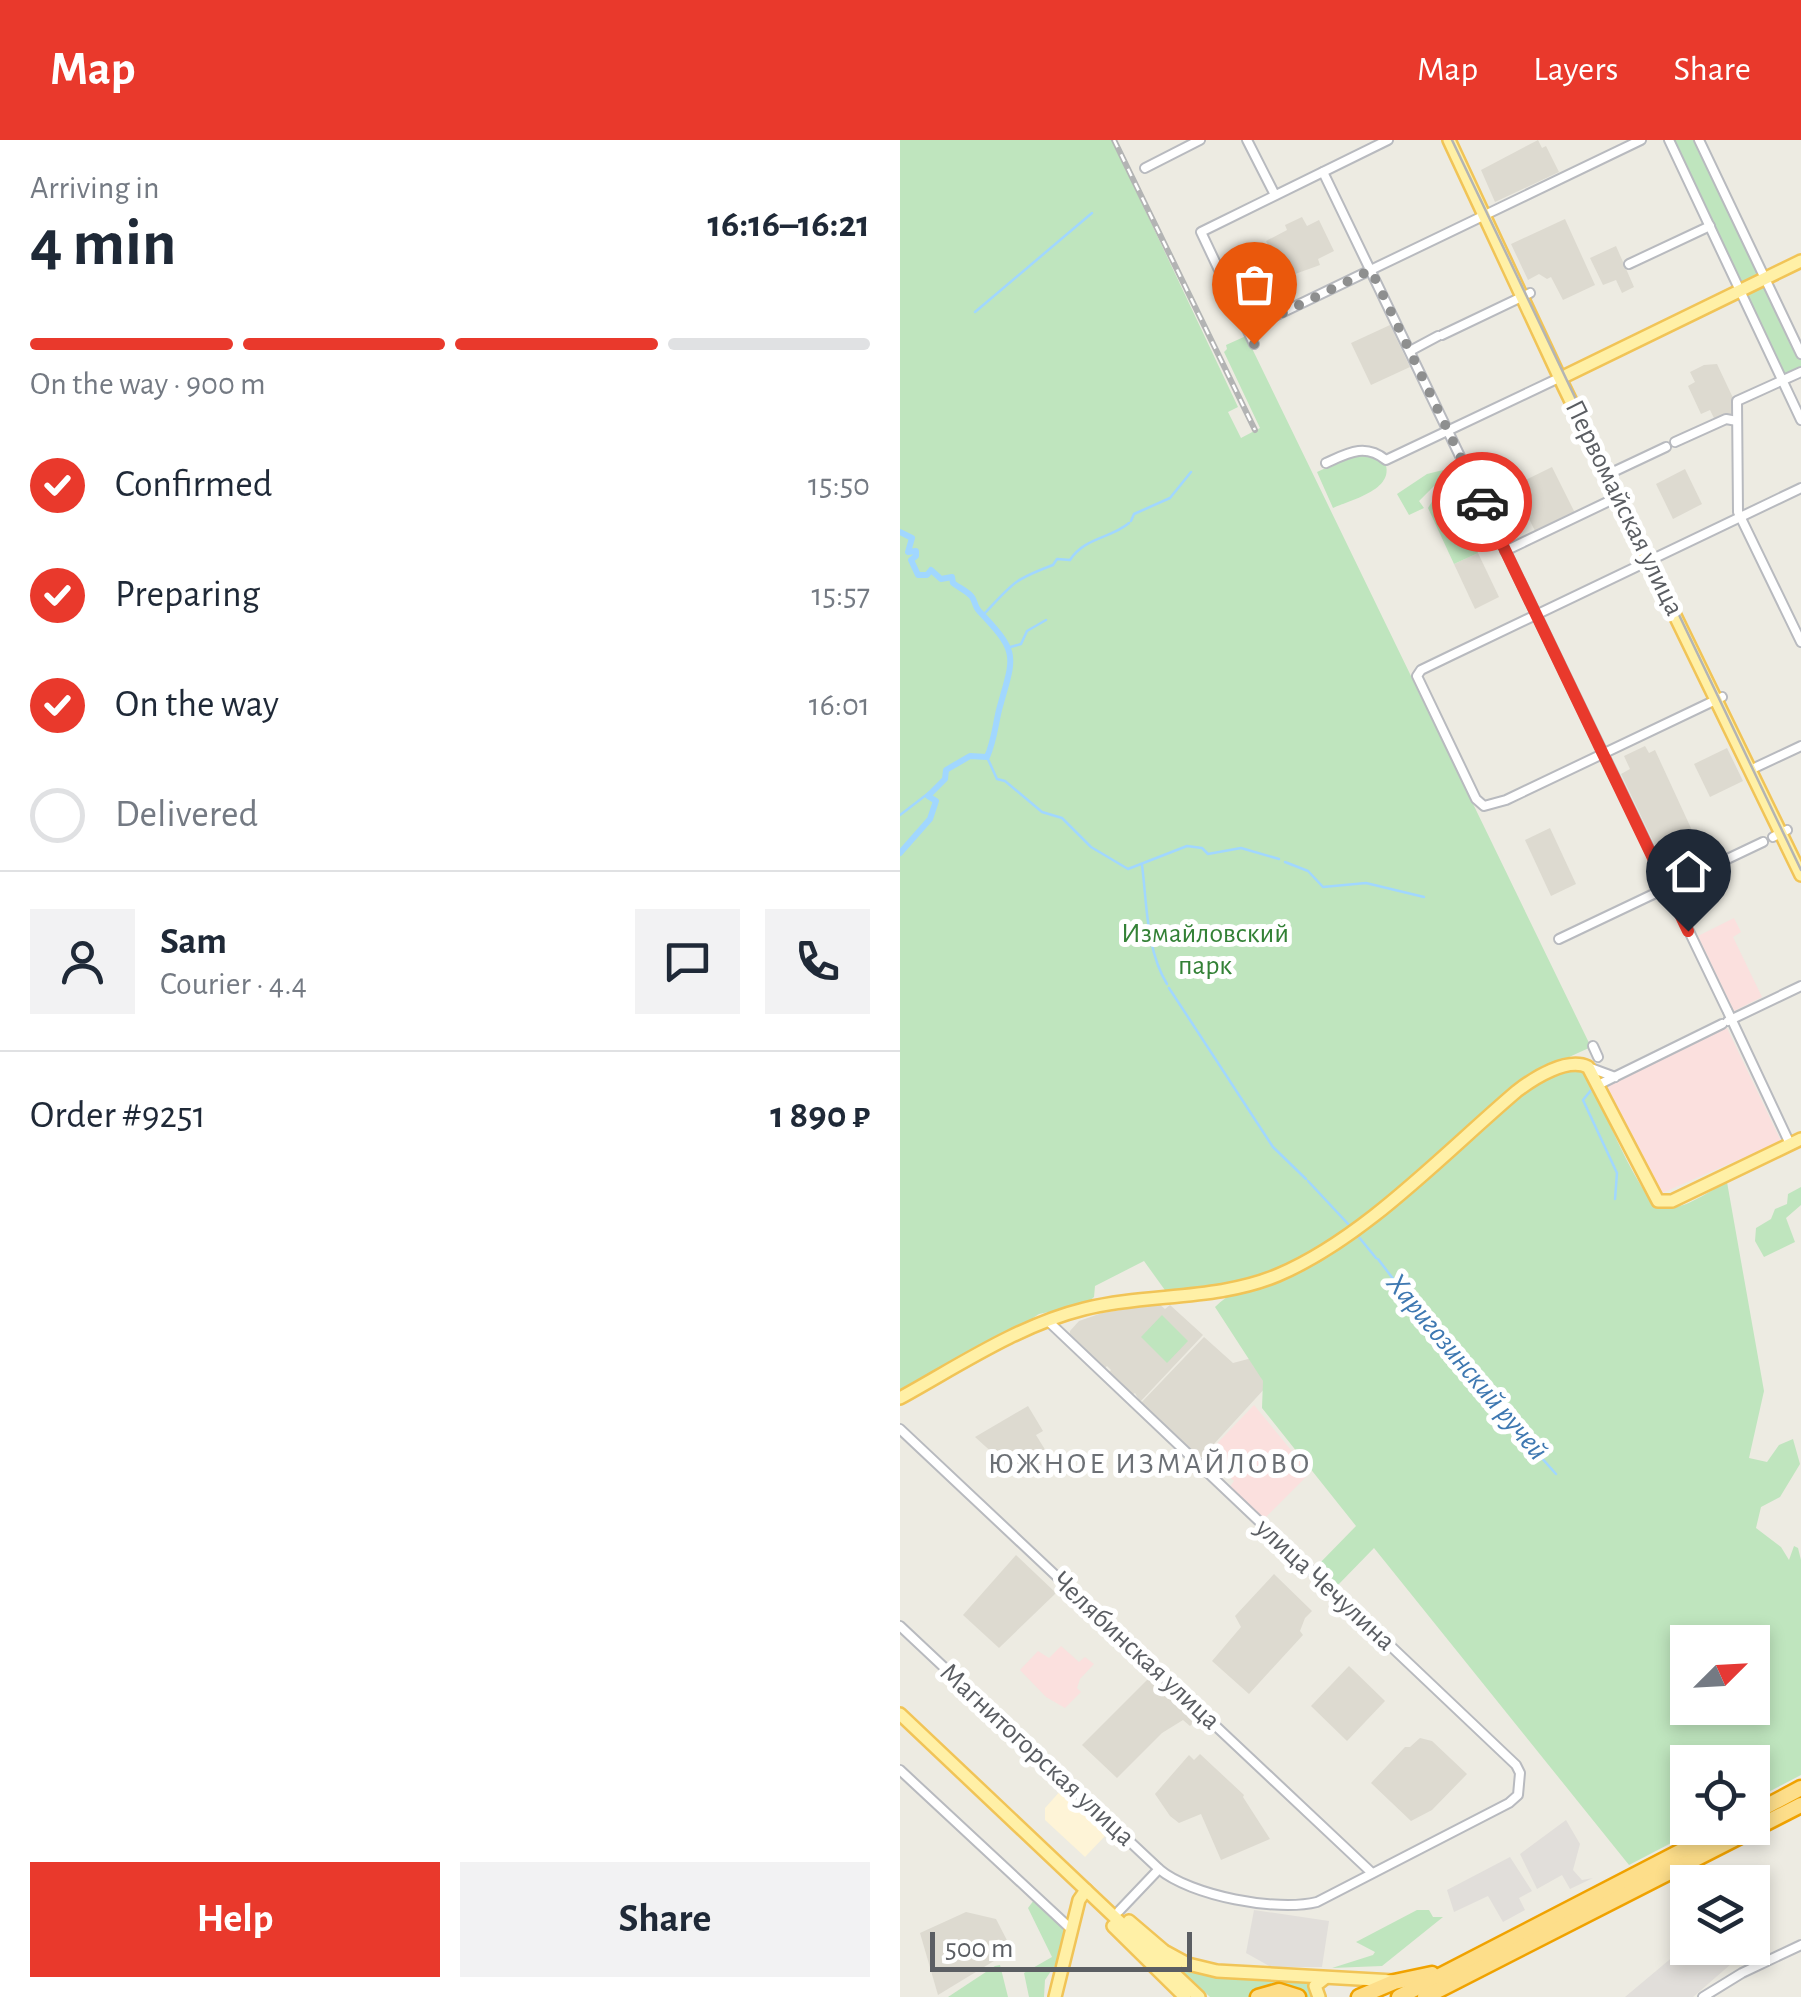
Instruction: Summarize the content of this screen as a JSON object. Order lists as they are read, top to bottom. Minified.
{"streets":{"main road":["Первомайская улица"],"street":["улица Чечулина","Челябинская улица","Магнитогорская улица"]},"crossings":[["улица Чечулина","Магнитогорская улица"],["Челябинская улица","Магнитогорская улица"]],"districts":["ЮЖНОЕ ИЗМАЙЛОВО"],"water":["Харигозинский ручей"],"parks":["Измайловский парк"],"scale_bar":"500 m","north":"top right","page":{"header":"Map","nav":["Map","Layers","Share"],"heading":["4 min","Arriving in","16:16–16:21"],"panel":["Sam","Courier · 4.4","Order #9251","1 890 ₽"],"bar":"On the way · 900 m","list":[["Confirmed","15:50"],["Preparing","15:57"],["On the way","16:01"],"Delivered"],"buttons":["Help","Share"],"scale":"500 m"}}
